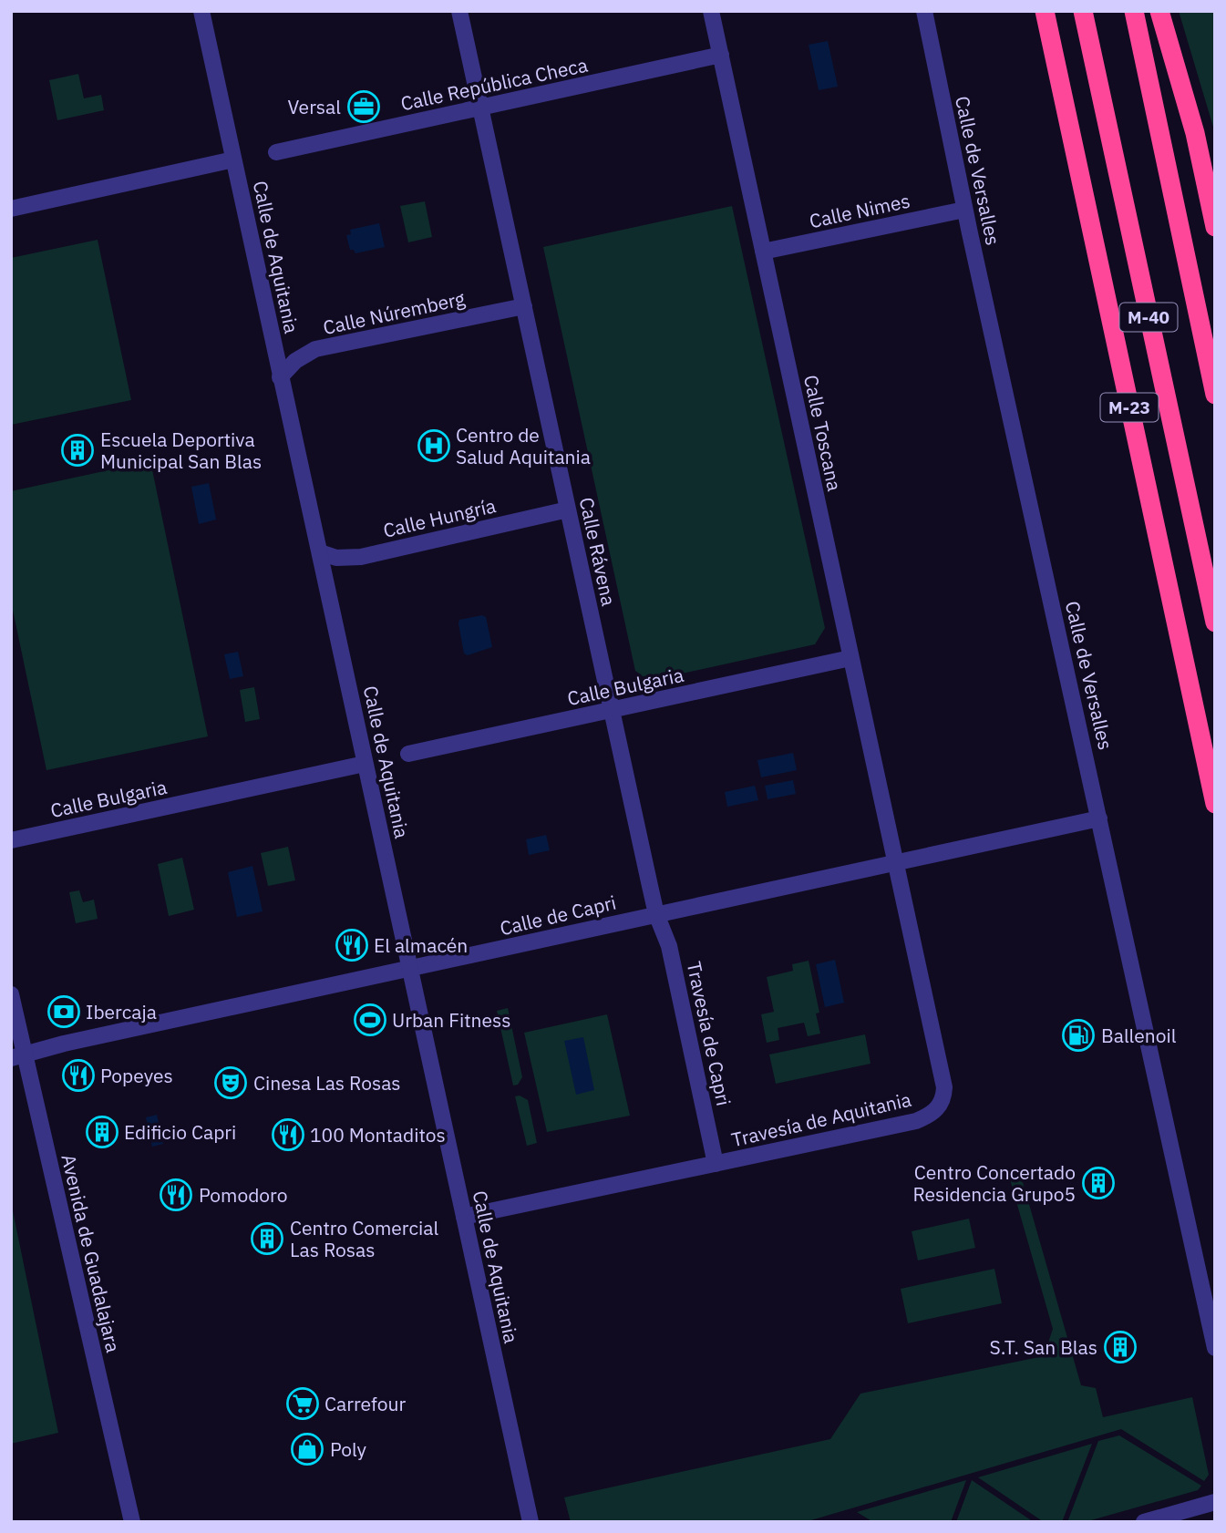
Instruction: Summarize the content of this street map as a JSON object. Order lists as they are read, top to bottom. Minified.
{"streets":{"highway":["M-40","M-23"],"street":["Calle República Checa","Calle de Versalles","Calle Nimes","Calle de Aquitania","Calle Núremberg","Calle Toscana","Calle Hungría","Calle Rávena","Calle Bulgaria","Calle de Capri","Travesía de Capri","Travesía de Aquitania","Avenida de Guadalajara"]},"crossings":[["Calle República Checa","Calle Toscana"],["Calle República Checa","Calle Rávena"],["Calle de Versalles","Calle Nimes"],["Calle de Versalles","Calle de Capri"],["Calle Nimes","Calle Toscana"],["Calle de Aquitania","Calle Núremberg"],["Calle de Aquitania","Calle Hungría"],["Calle de Aquitania","Calle Bulgaria"],["Calle de Aquitania","Calle de Capri"],["Calle de Aquitania","Travesía de Aquitania"],["Calle Núremberg","Calle Rávena"],["Calle Toscana","Calle Bulgaria"],["Calle Toscana","Calle de Capri"],["Calle Toscana","Travesía de Aquitania"],["Calle Hungría","Calle Rávena"],["Calle Rávena","Calle Bulgaria"],["Calle Rávena","Calle de Capri"],["Calle Rávena","Travesía de Capri"],["Calle de Capri","Travesía de Capri"],["Calle de Capri","Travesía de Aquitania"],["Calle de Capri","Avenida de Guadalajara"],["Travesía de Capri","Travesía de Aquitania"]],"places":{"office":["Versal"],"hospital":["Centro de Salud Aquitania"],"building":["Escuela Deportiva Municipal San Blas","Edificio Capri","Centro Concertado Residencia Grupo5","Centro Comercial Las Rosas","S.T. San Blas"],"restaurant":["El almacén","Popeyes","100 Montaditos","Pomodoro"],"bank":["Ibercaja"],"sports":["Urban Fitness"],"fuel station":["Ballenoil"],"theatre":["Cinesa Las Rosas"],"supermarket":["Carrefour"],"shop":["Poly"]}}
